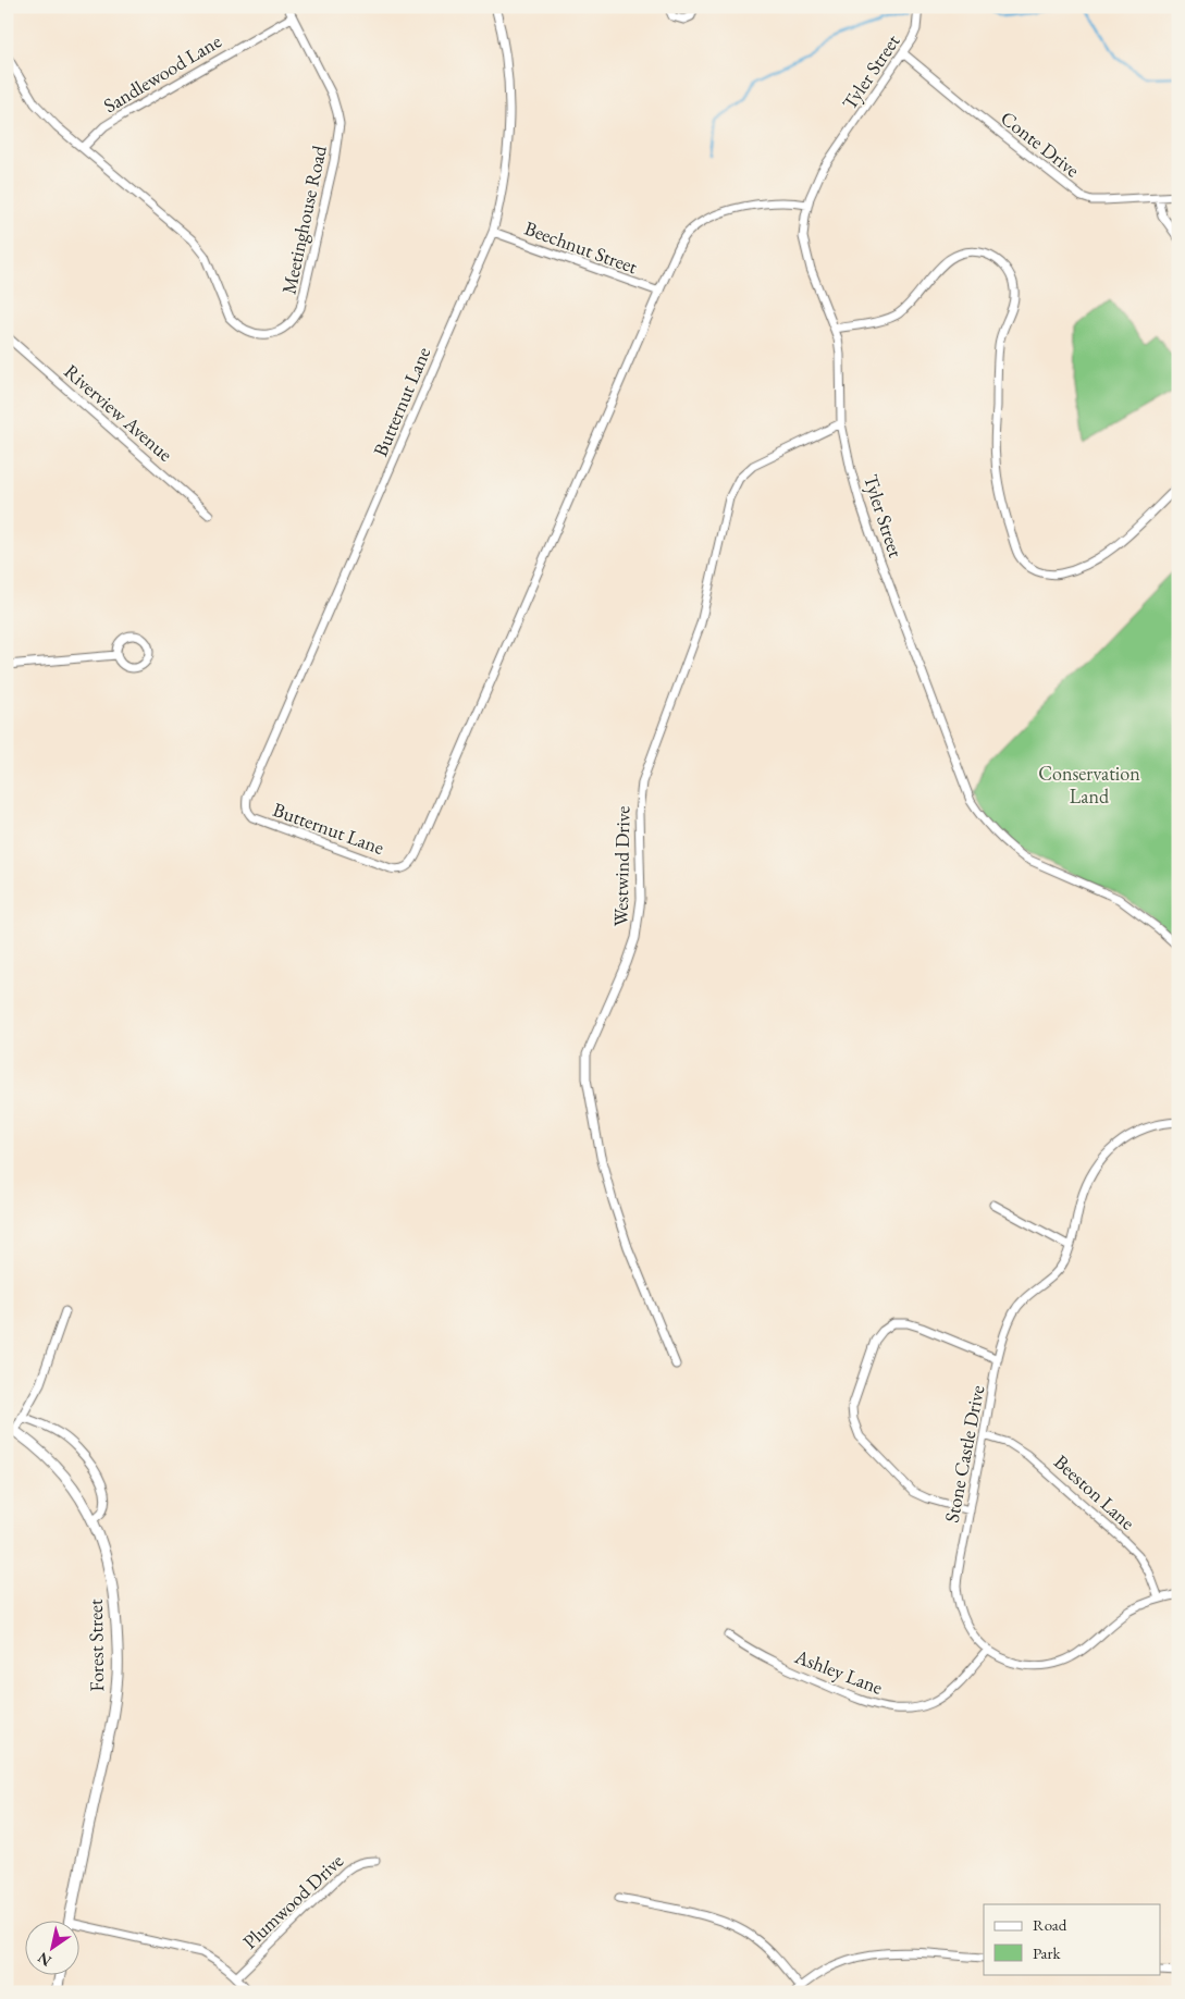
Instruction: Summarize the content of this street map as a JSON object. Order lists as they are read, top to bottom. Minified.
{"streets":{"street":["Tyler Street","Sandlewood Lane","Conte Drive","Meetinghouse Road","Beechnut Street","Butternut Lane","Riverview Avenue","Westwind Drive","Stone Castle Drive","Beeston Lane","Forest Street","Ashley Lane","Plumwood Drive"]},"crossings":[["Tyler Street","Conte Drive"],["Tyler Street","Butternut Lane"],["Tyler Street","Westwind Drive"],["Sandlewood Lane","Meetinghouse Road"],["Beechnut Street","Butternut Lane"],["Stone Castle Drive","Beeston Lane"],["Stone Castle Drive","Ashley Lane"]],"parks":["Conservation Land"],"legend":["Road","Park"],"north":"bottom left"}
